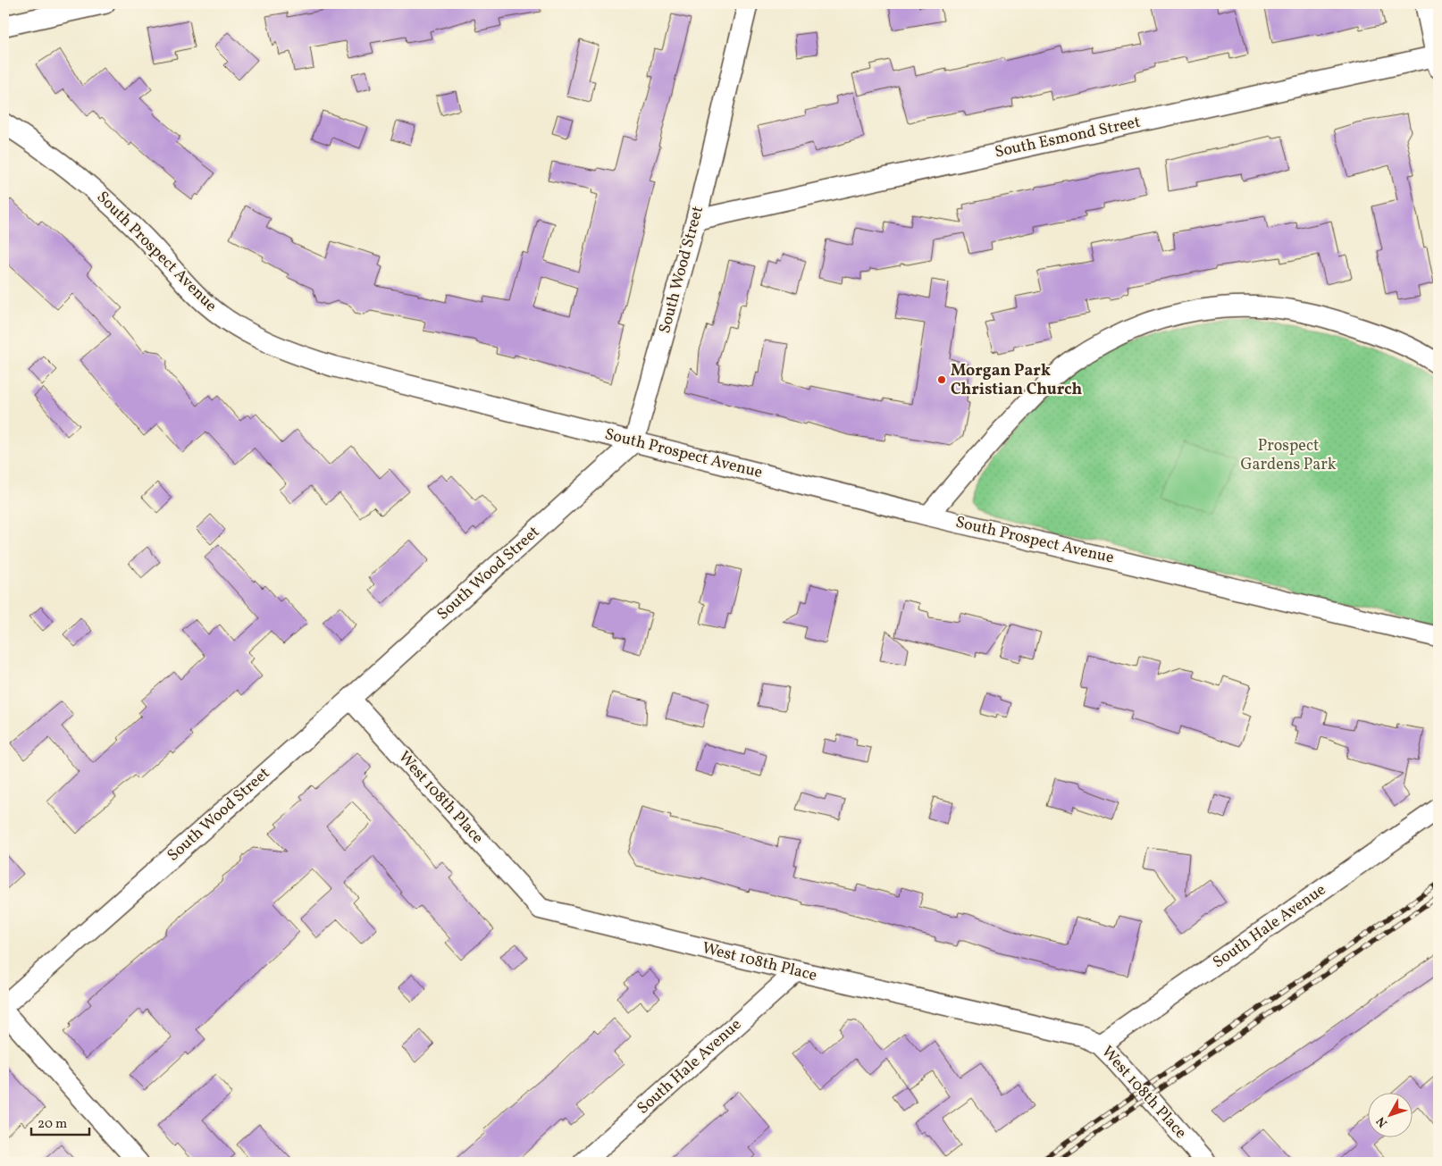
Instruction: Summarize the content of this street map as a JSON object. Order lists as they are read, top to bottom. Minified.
{"streets":{"street":["South Esmond Street","South Prospect Avenue","South Wood Street","West 108th Place","South Hale Avenue"]},"crossings":[["South Esmond Street","South Wood Street"],["South Prospect Avenue","South Wood Street"],["South Wood Street","West 108th Place"],["West 108th Place","South Hale Avenue"]],"parks":["Prospect Gardens Park"],"places":["Morgan Park Christian Church"],"scale_bar":"20 m","north":"bottom left"}
